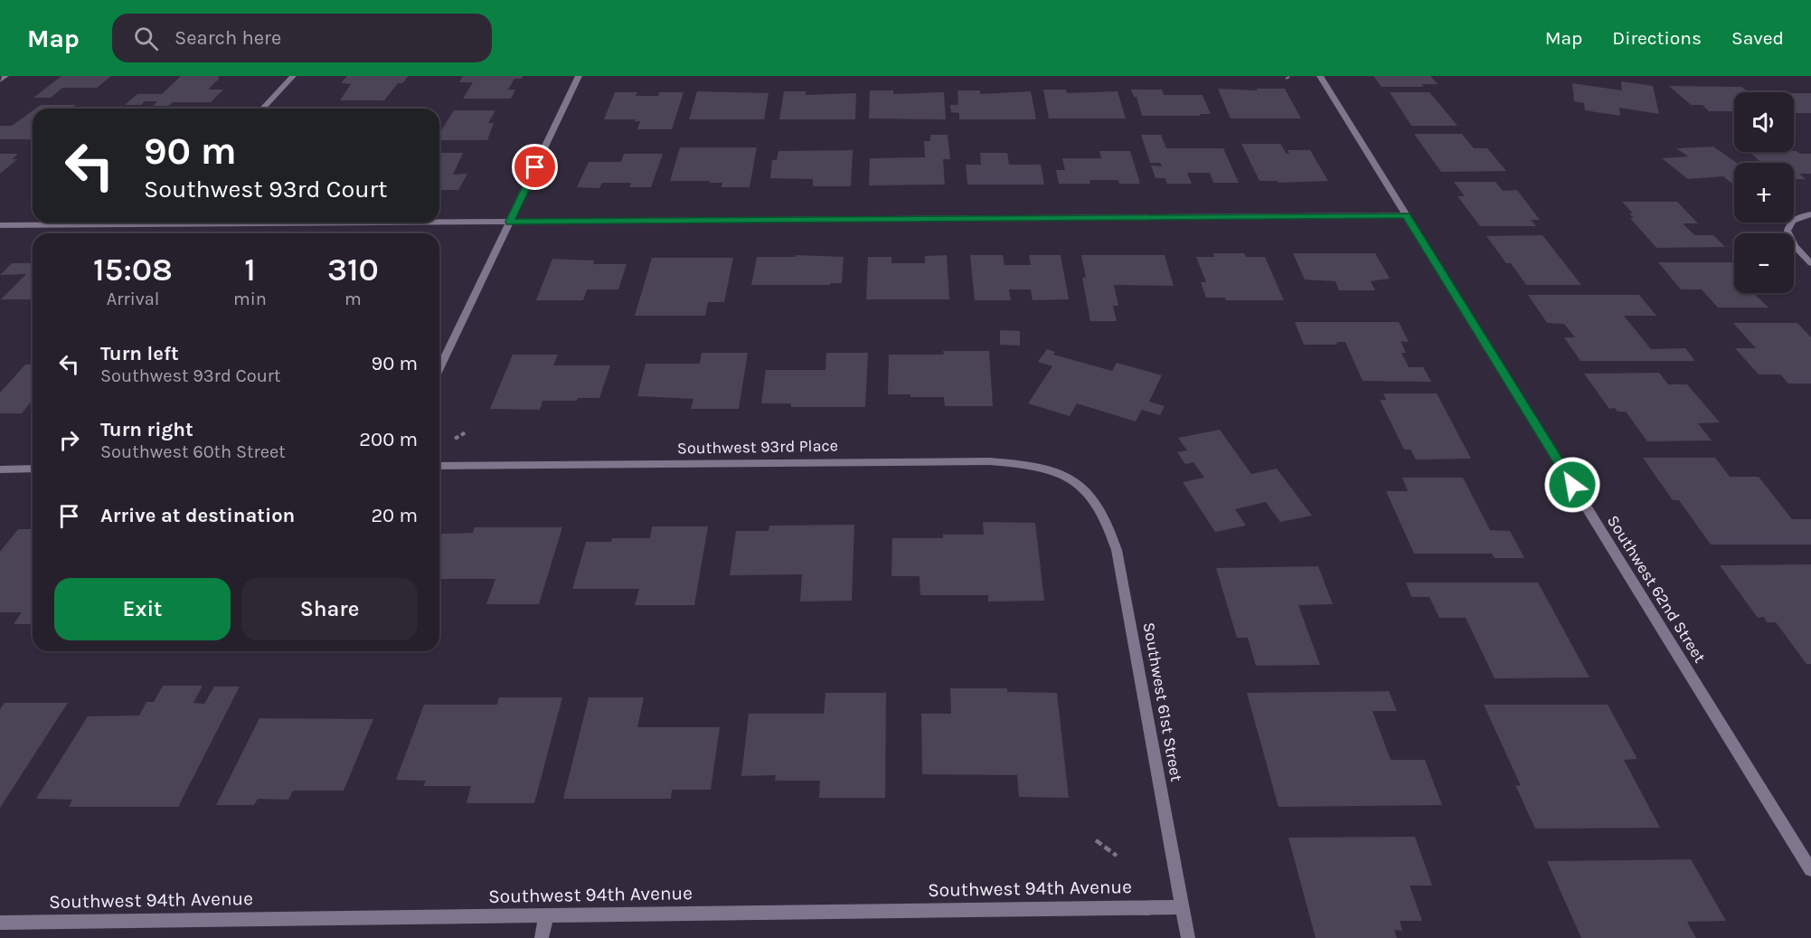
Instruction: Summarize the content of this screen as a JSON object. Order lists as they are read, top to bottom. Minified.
{"streets":{"street":["Southwest 93rd Place","Southwest 62nd Street","Southwest 61st Street","Southwest 94th Avenue"]},"crossings":[["Southwest 93rd Place","Southwest 61st Street"],["Southwest 61st Street","Southwest 94th Avenue"]],"page":{"header":"Map","search":"Search here","nav":["Map","Directions","Saved"],"map_buttons":["+","−"],"turn":["90 m","Southwest 93rd Court"],"eta":["15:08","Arrival","1","min","310","m"],"list":[{"name":"Turn left","note":"Southwest 93rd Court","value":"90 m"},{"name":"Turn right","note":"Southwest 60th Street","value":"200 m"},{"name":"Arrive at destination","value":"20 m"}],"buttons":["Exit","Share"]}}
